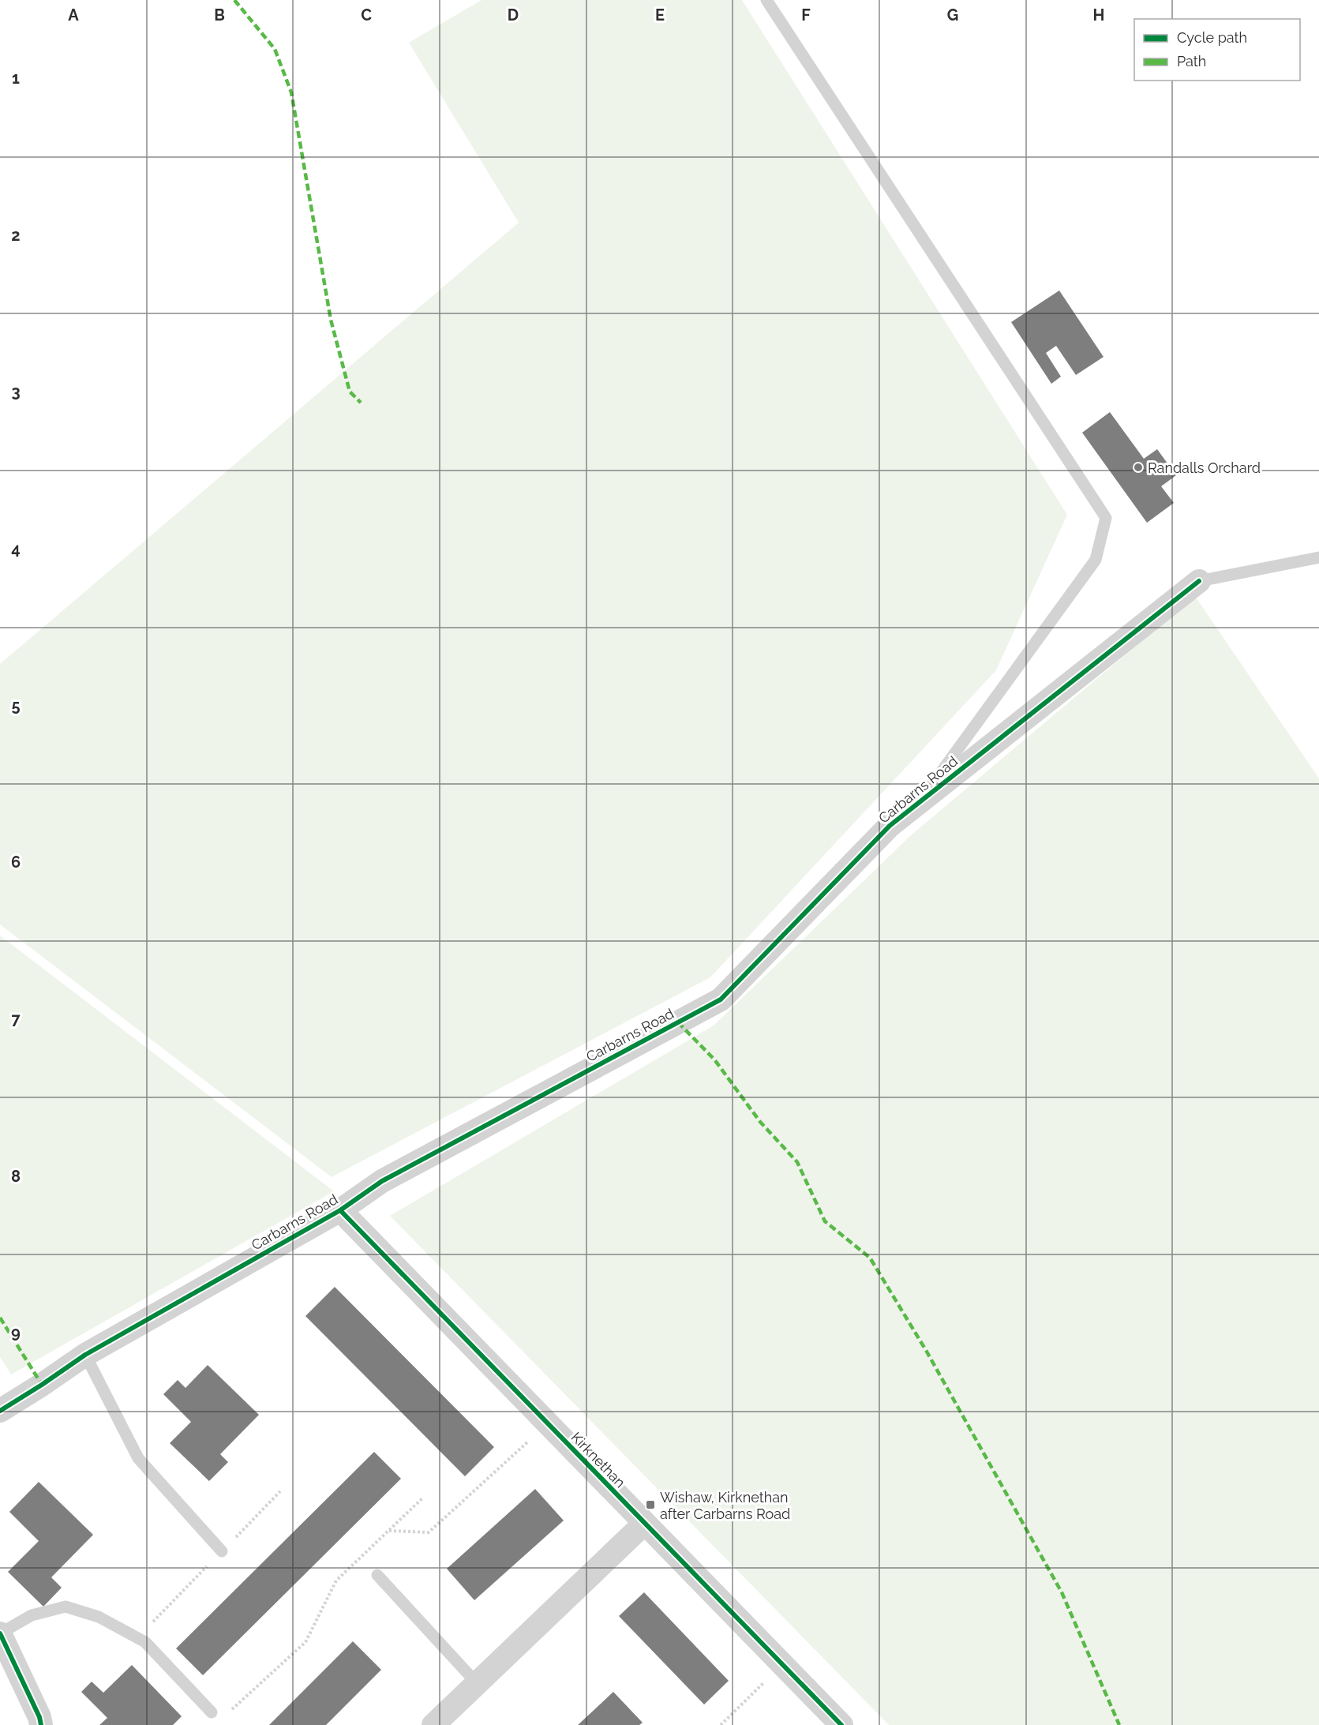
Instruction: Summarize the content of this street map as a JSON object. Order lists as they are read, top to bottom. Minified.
{"streets":{"street":["Carbarns Road","Kirknethan"]},"crossings":[["Carbarns Road","Kirknethan"]],"places":{"other":["Randalls Orchard"],"transit":["Wishaw, Kirknethan after Carbarns Road"]},"legend":["Cycle path","Path"],"grid":{"columns":["A","B","C","D","E","F","G","H"],"rows":["1","2","3","4","5","6","7","8","9"]}}
